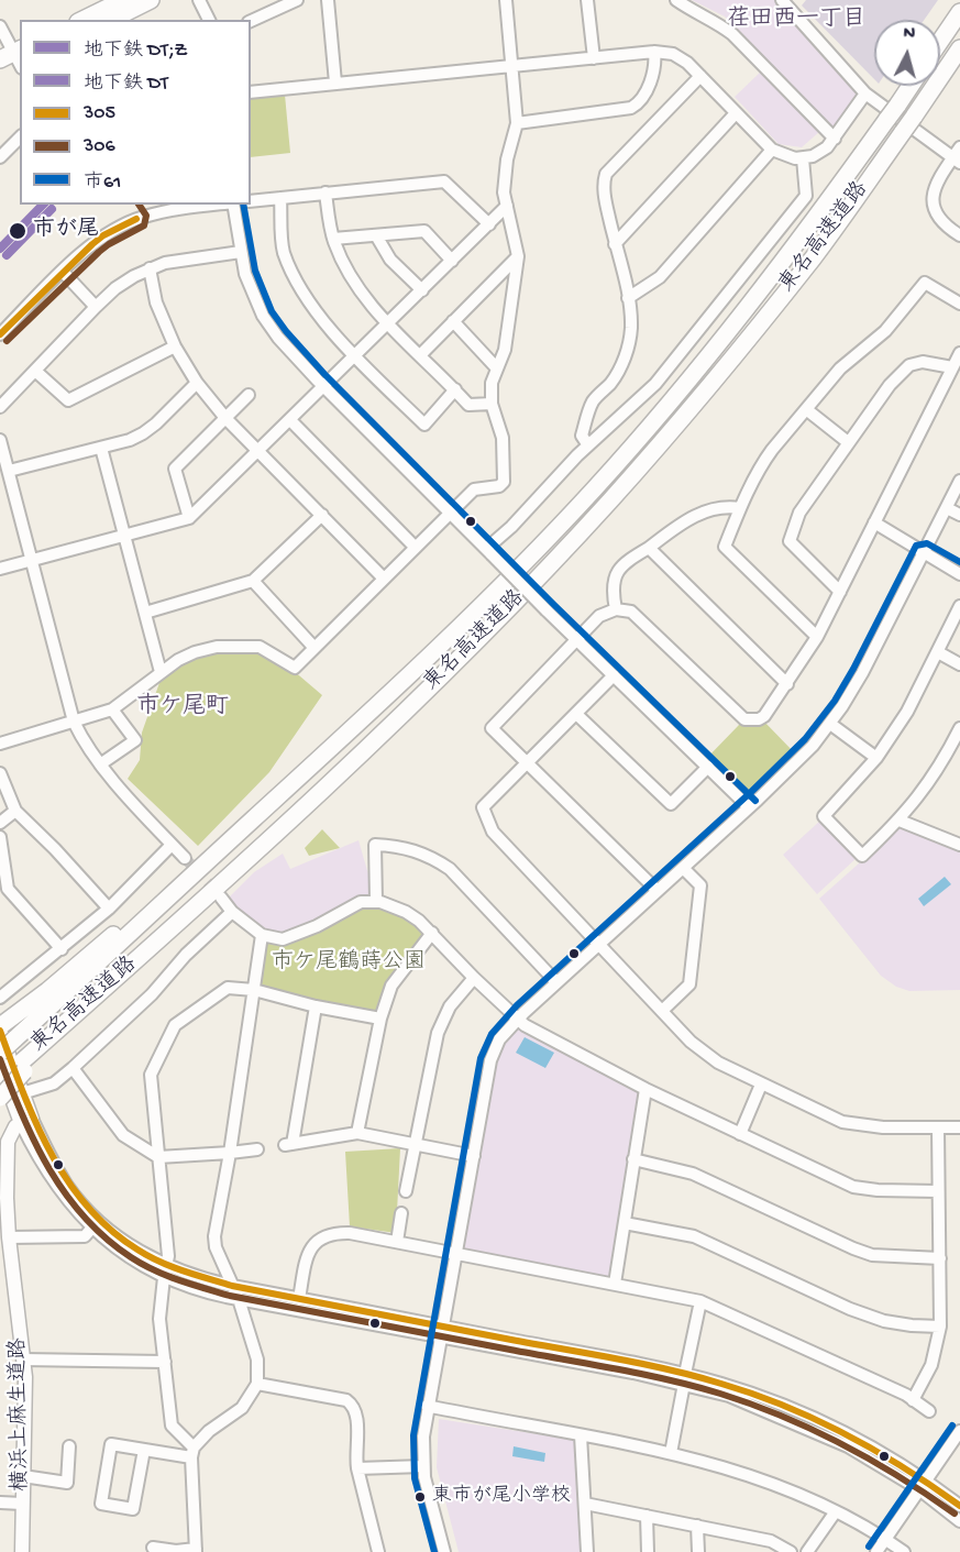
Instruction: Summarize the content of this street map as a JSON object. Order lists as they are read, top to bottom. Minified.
{"streets":{"highway":["東名高速道路"],"main road":["横浜上麻生道路"]},"districts":["荏田西一丁目","市ケ尾町"],"parks":["市ケ尾鶴蒔公園"],"places":["市が尾","東市が尾小学校"],"lines":["metro line DT;Z","transit line 306","transit line 市61","metro line DT","transit line 305"],"legend":["地下鉄 DT;Z","地下鉄 DT","305","306","市61"],"north":"top"}
